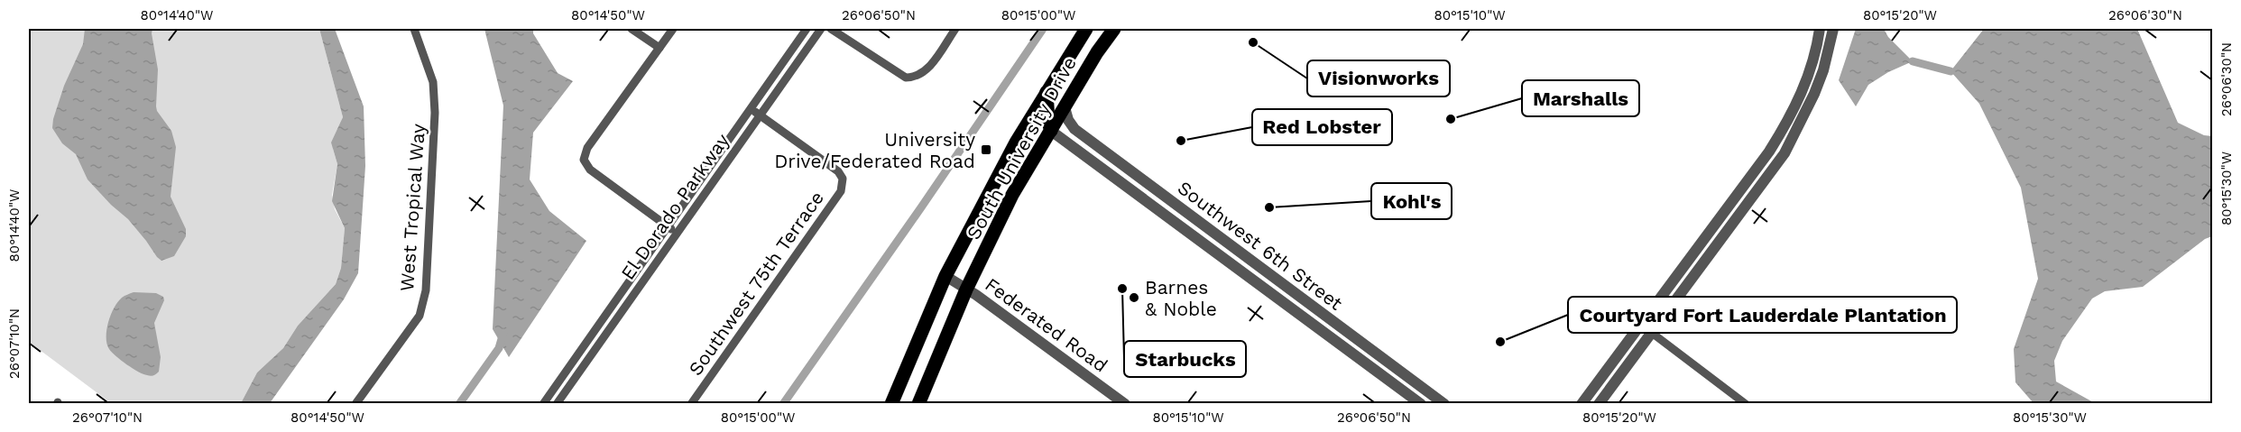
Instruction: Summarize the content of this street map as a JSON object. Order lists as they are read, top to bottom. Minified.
{"streets":{"main road":["South University Drive"],"street":["El Dorado Parkway","West Tropical Way","Southwest 6th Street","Southwest 75th Terrace","Federated Road"]},"crossings":[["South University Drive","Southwest 6th Street"],["South University Drive","Federated Road"],["El Dorado Parkway","Southwest 75th Terrace"]],"places":{"other":["Visionworks","Marshalls","Red Lobster","Kohl's","Starbucks","Barnes & Noble","Courtyard Fort Lauderdale Plantation"],"transit":["University Drive/Federated Road"]},"coordinates":["80°14'40\"W","80°14'50\"W","26°06'50\"N","80°15'00\"W","80°15'10\"W","80°15'20\"W","26°06'30\"N","80°15'30\"W","26°07'10\"N"]}
